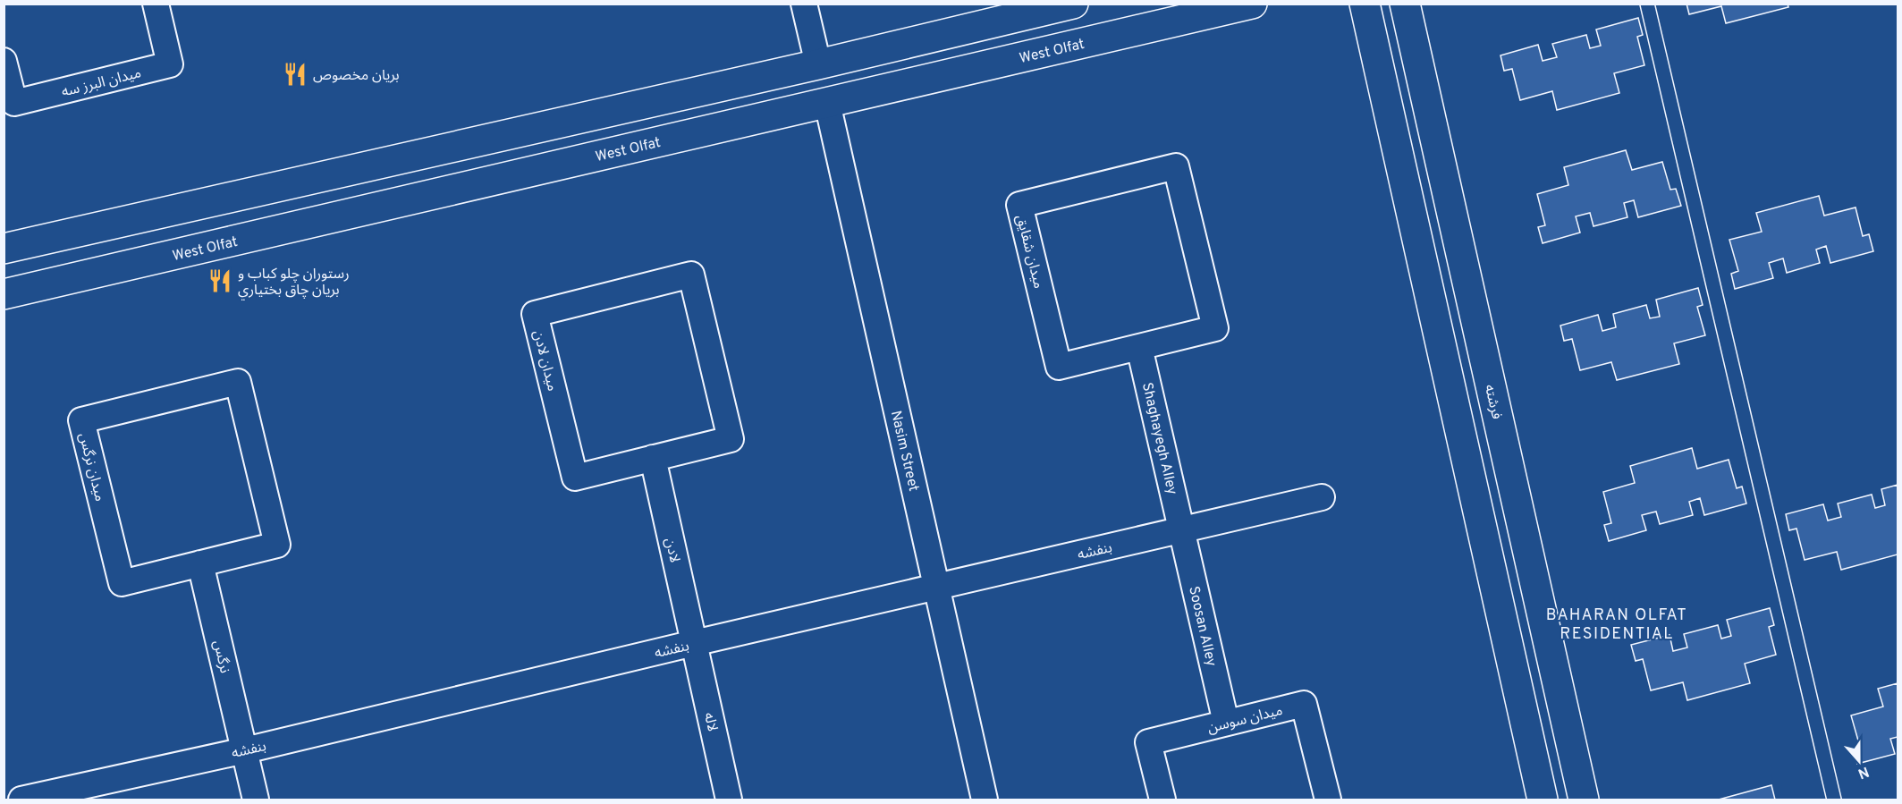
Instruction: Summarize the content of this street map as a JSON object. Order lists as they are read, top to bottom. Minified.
{"streets":{"main road":["West Olfat","فرشته"],"street":["میدان البرز سه","میدان شقایق","میدان لادن","Shaghayegh Alley","Nasim Street","میدان نرگس","لادن","بنفشه","Soosan Alley","نرگس","میدان سوسن","لاله"]},"crossings":[["West Olfat","Nasim Street"],["میدان شقایق","Shaghayegh Alley"],["میدان لادن","لادن"],["Shaghayegh Alley","بنفشه"],["Shaghayegh Alley","Soosan Alley"],["Nasim Street","بنفشه"],["میدان نرگس","نرگس"],["لادن","بنفشه"],["لادن","لاله"],["بنفشه","Soosan Alley"],["بنفشه","نرگس"],["بنفشه","لاله"],["Soosan Alley","میدان سوسن"]],"districts":["BAHARAN OLFAT RESIDENTIAL"],"places":{"restaurant":["بریان مخصوص","رستوران چلو كباب و بريان چاق بختياري"]},"north":"bottom"}
